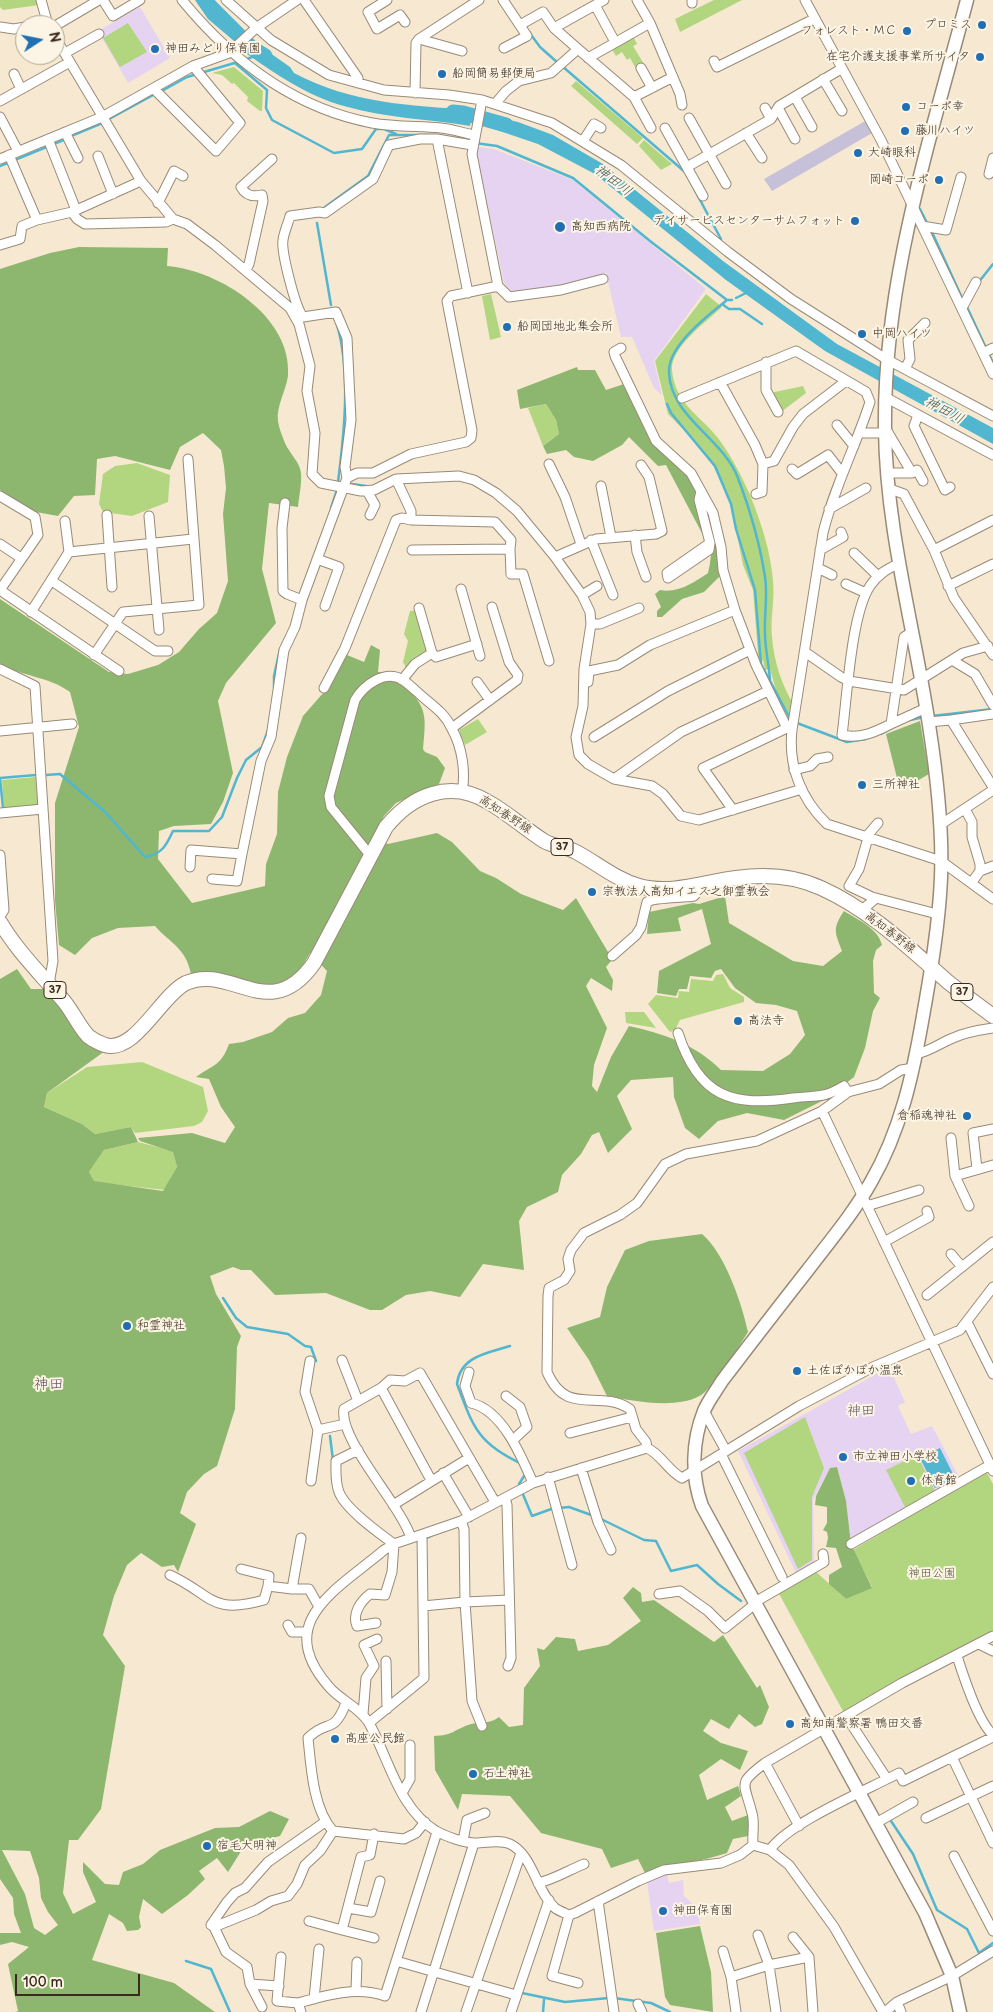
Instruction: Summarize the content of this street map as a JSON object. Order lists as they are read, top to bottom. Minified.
{"streets":{"main road":["高知春野線","37"]},"districts":["神田","神田"],"water":["神田川"],"parks":["神田公園"],"places":["プロミス","フォレスト・ＭＣ","神田みどり保育園","在宅介護支援事業所サイタ","船岡簡易郵便局","コーポ幸","藤川ハイツ","大崎眼科","岡崎コーポ","デイサービスセンターサムフォット","高知西病院","船岡団地北集会所","中岡ハイツ","三所神社","宗教法人高知イエス之御霊教会","高法寺","倉稲魂神社","和霊神社","土佐ぽかぽか温泉","市立神田小学校","体育館","高知南警察署 鴨田交番","髙座公民館","石土神社","宿毛大明神","神田保育園"],"scale_bar":"100 m","north":"right"}
